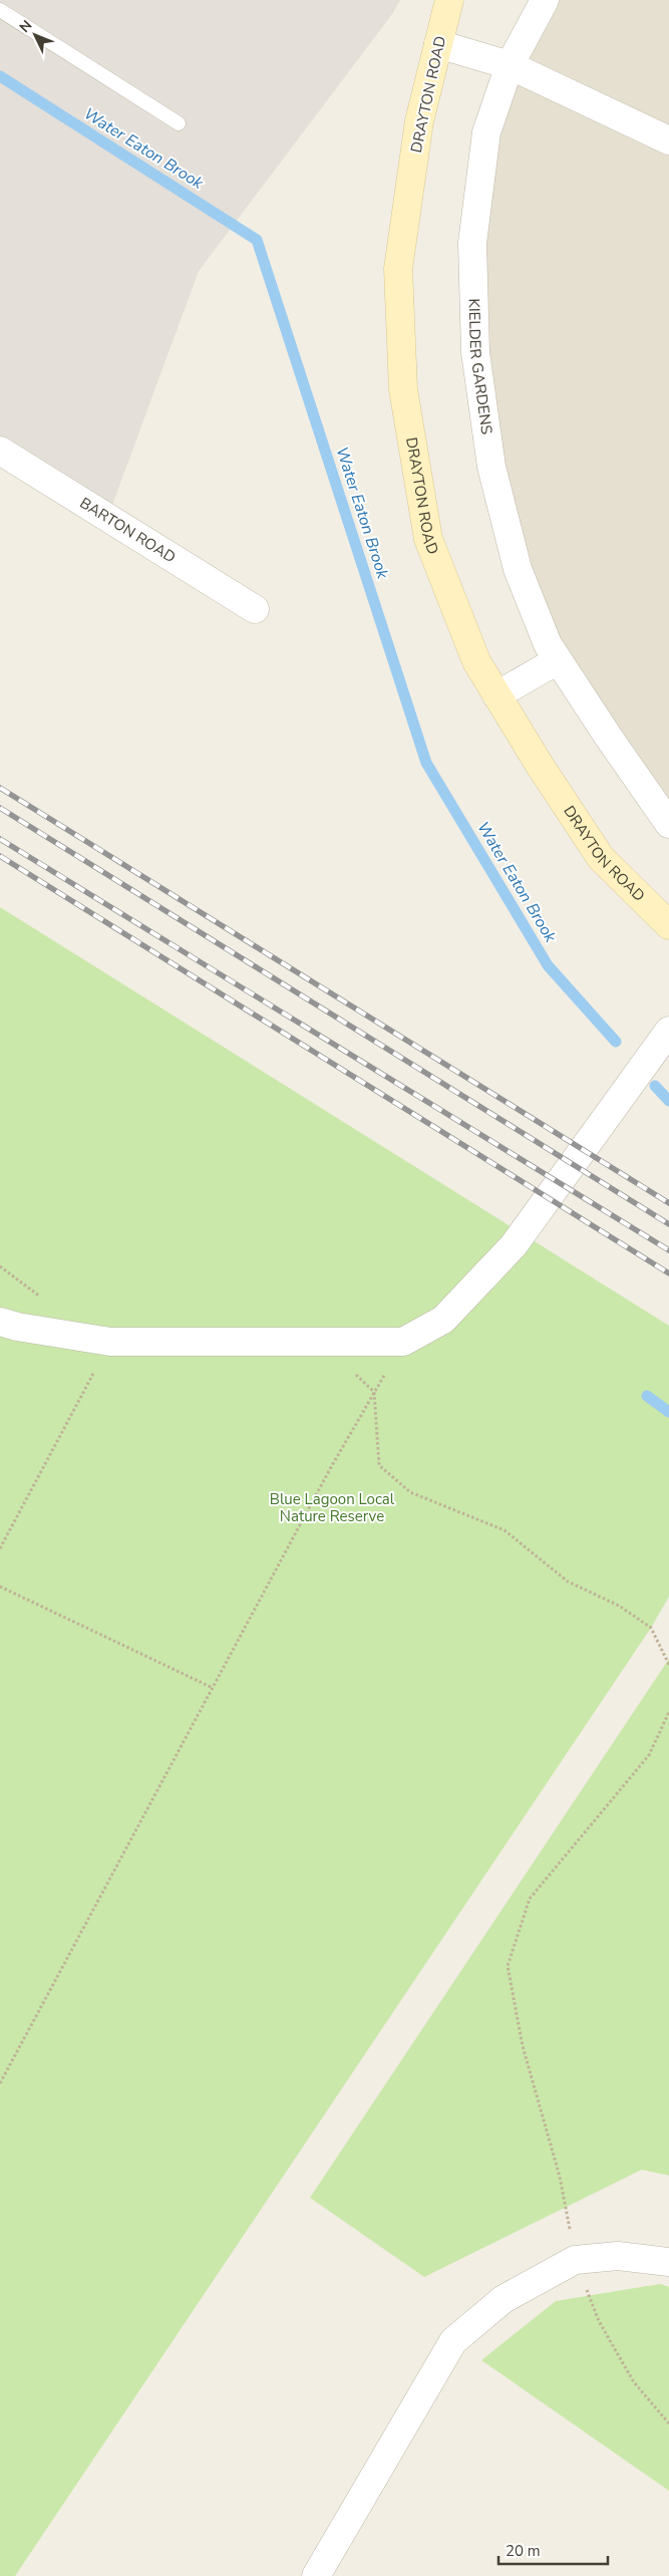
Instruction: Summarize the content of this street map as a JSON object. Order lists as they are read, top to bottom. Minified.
{"streets":{"street":["DRAYTON ROAD","KIELDER GARDENS","BARTON ROAD"]},"water":["Water Eaton Brook"],"parks":["Blue Lagoon Local Nature Reserve"],"scale_bar":"20 m","north":"top left"}
